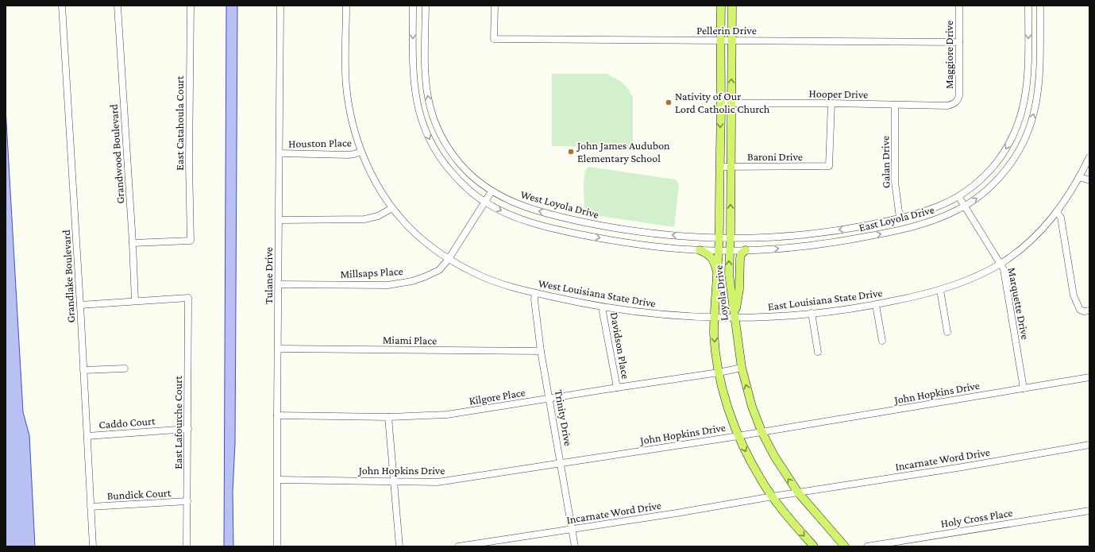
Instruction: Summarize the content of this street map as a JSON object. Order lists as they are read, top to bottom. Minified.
{"streets":{"main road":["Loyola Drive"],"street":["Pellerin Drive","Maggiore Drive","Hooper Drive","East Catahoula Court","Houston Place","Grandwood Boulevard","Baroni Drive","Galan Drive","West Loyola Drive","East Loyola Drive","Millsaps Place","Tulane Drive","Grandlake Boulevard","West Louisiana State Drive","East Louisiana State Drive","Marquette Drive","Miami Place","Davidson Place","John Hopkins Drive","Kilgore Place","Trinity Drive","Caddo Court","East Lafourche Court","Incarnate Word Drive","Bundick Court","Holy Cross Place"]},"crossings":[["Pellerin Drive","Maggiore Drive"],["Pellerin Drive","Loyola Drive"],["Maggiore Drive","Hooper Drive"],["Hooper Drive","Baroni Drive"],["Hooper Drive","Galan Drive"],["Hooper Drive","Loyola Drive"],["East Catahoula Court","Grandwood Boulevard"],["Houston Place","Tulane Drive"],["Houston Place","West Louisiana State Drive"],["Grandwood Boulevard","East Lafourche Court"],["Baroni Drive","Loyola Drive"],["Galan Drive","East Loyola Drive"],["West Loyola Drive","East Loyola Drive"],["West Loyola Drive","Millsaps Place"],["West Loyola Drive","Loyola Drive"],["East Loyola Drive","Loyola Drive"],["East Loyola Drive","Marquette Drive"],["Millsaps Place","Tulane Drive"],["Millsaps Place","West Louisiana State Drive"],["Tulane Drive","Miami Place"],["Tulane Drive","John Hopkins Drive"],["Tulane Drive","Kilgore Place"],["Grandlake Boulevard","Caddo Court"],["Grandlake Boulevard","Bundick Court"],["West Louisiana State Drive","Loyola Drive"],["West Louisiana State Drive","East Louisiana State Drive"],["West Louisiana State Drive","Davidson Place"],["West Louisiana State Drive","Trinity Drive"],["Loyola Drive","East Louisiana State Drive"],["Loyola Drive","John Hopkins Drive"],["Loyola Drive","Kilgore Place"],["Loyola Drive","Incarnate Word Drive"],["East Louisiana State Drive","Marquette Drive"],["Marquette Drive","John Hopkins Drive"],["Miami Place","Trinity Drive"],["Davidson Place","Kilgore Place"],["John Hopkins Drive","Trinity Drive"],["Kilgore Place","Trinity Drive"],["Trinity Drive","Incarnate Word Drive"],["Caddo Court","East Lafourche Court"],["East Lafourche Court","Bundick Court"]],"places":["Nativity of Our Lord Catholic Church","John James Audubon Elementary School"]}
